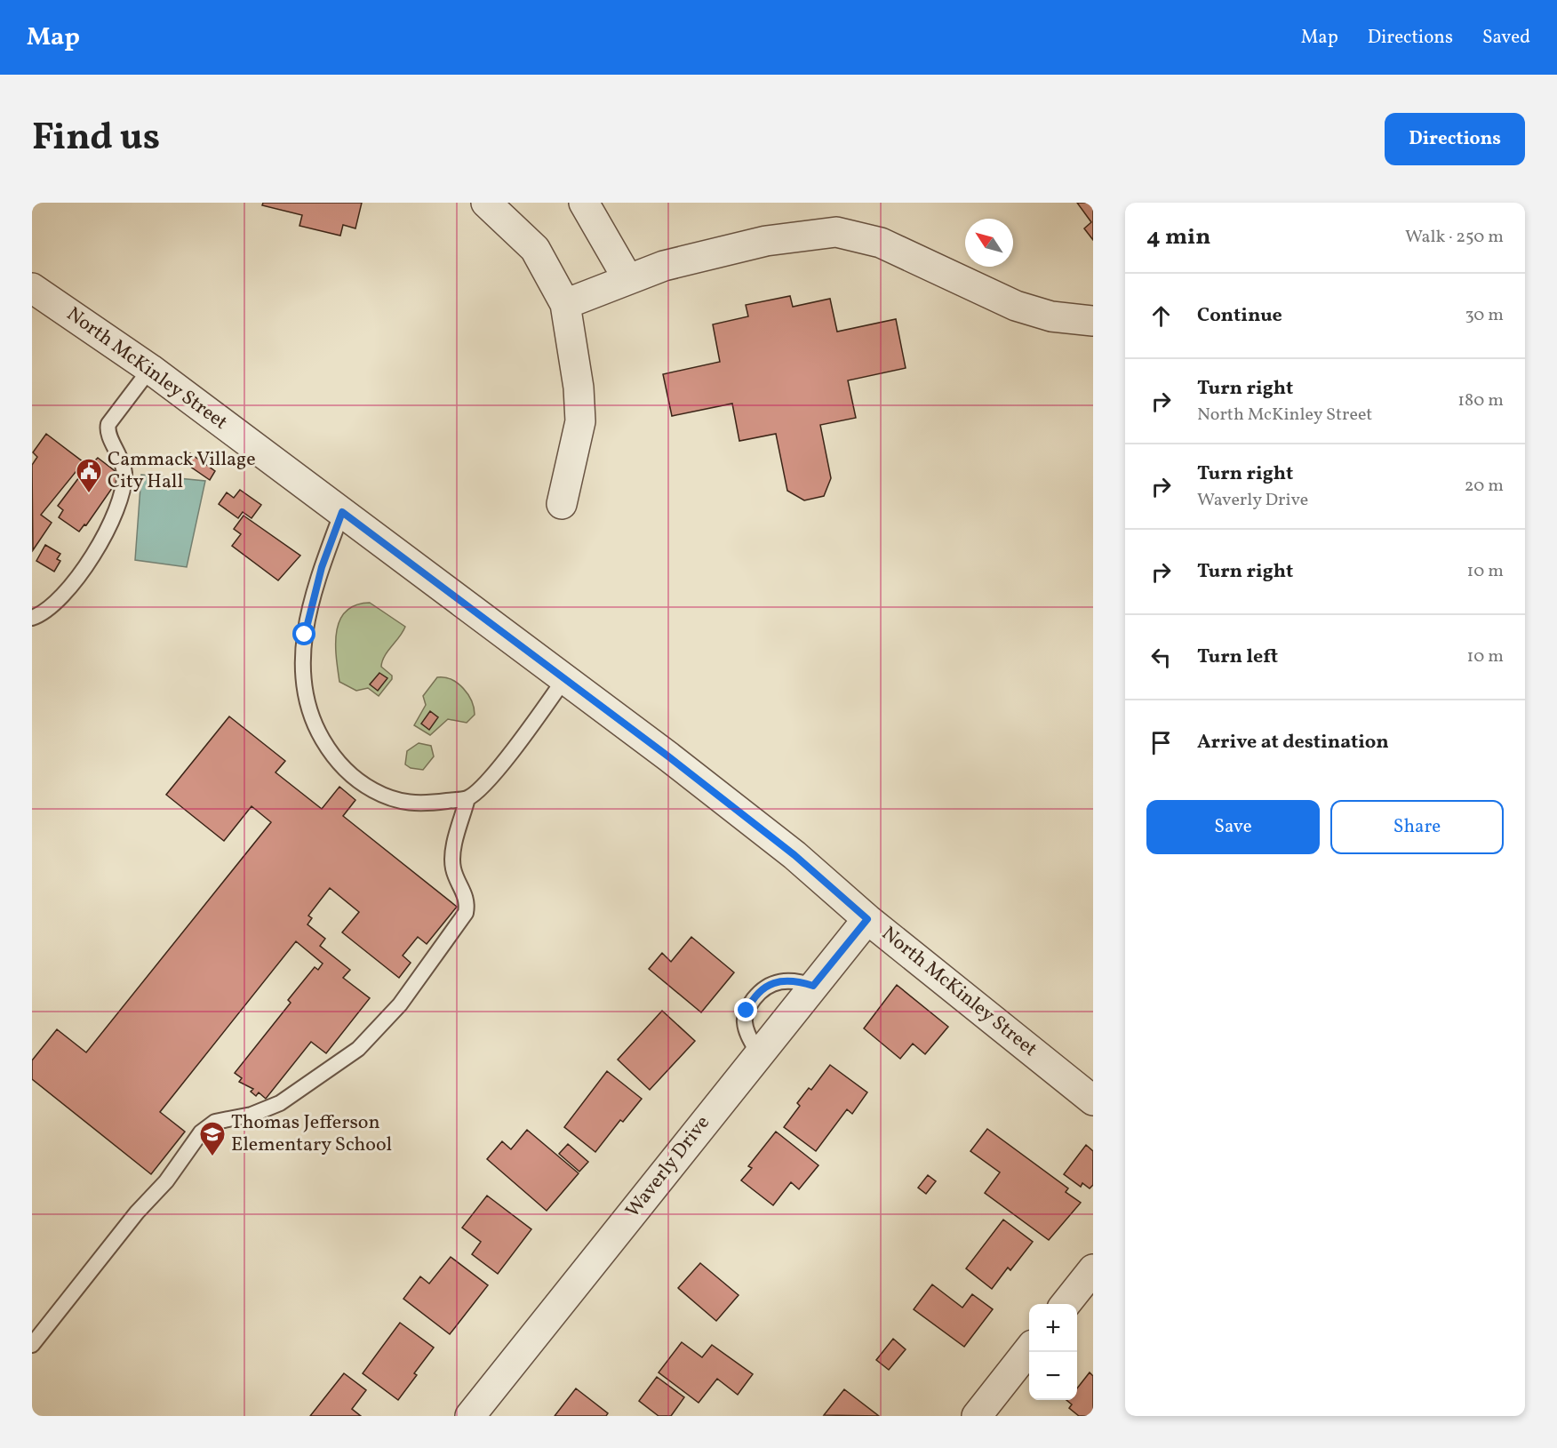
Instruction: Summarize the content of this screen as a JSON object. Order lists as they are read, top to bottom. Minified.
{"streets":{"street":["North McKinley Street","Waverly Drive"]},"crossings":[["North McKinley Street","Waverly Drive"]],"places":{"public building":["Cammack Village City Hall"],"school or university":["Thomas Jefferson Elementary School"]},"north":"top left","page":{"header":"Map","nav":["Map","Directions","Saved"],"title":"Find us","buttons":["Directions",["Save","Share"]],"heading":["4 min","Walk · 250 m"],"list":[["Continue","30 m"],["Turn right","North McKinley Street","180 m"],["Turn right","Waverly Drive","20 m"],["Turn right","10 m"],["Turn left","10 m"],"Arrive at destination"],"map_buttons":["+","−"]}}
